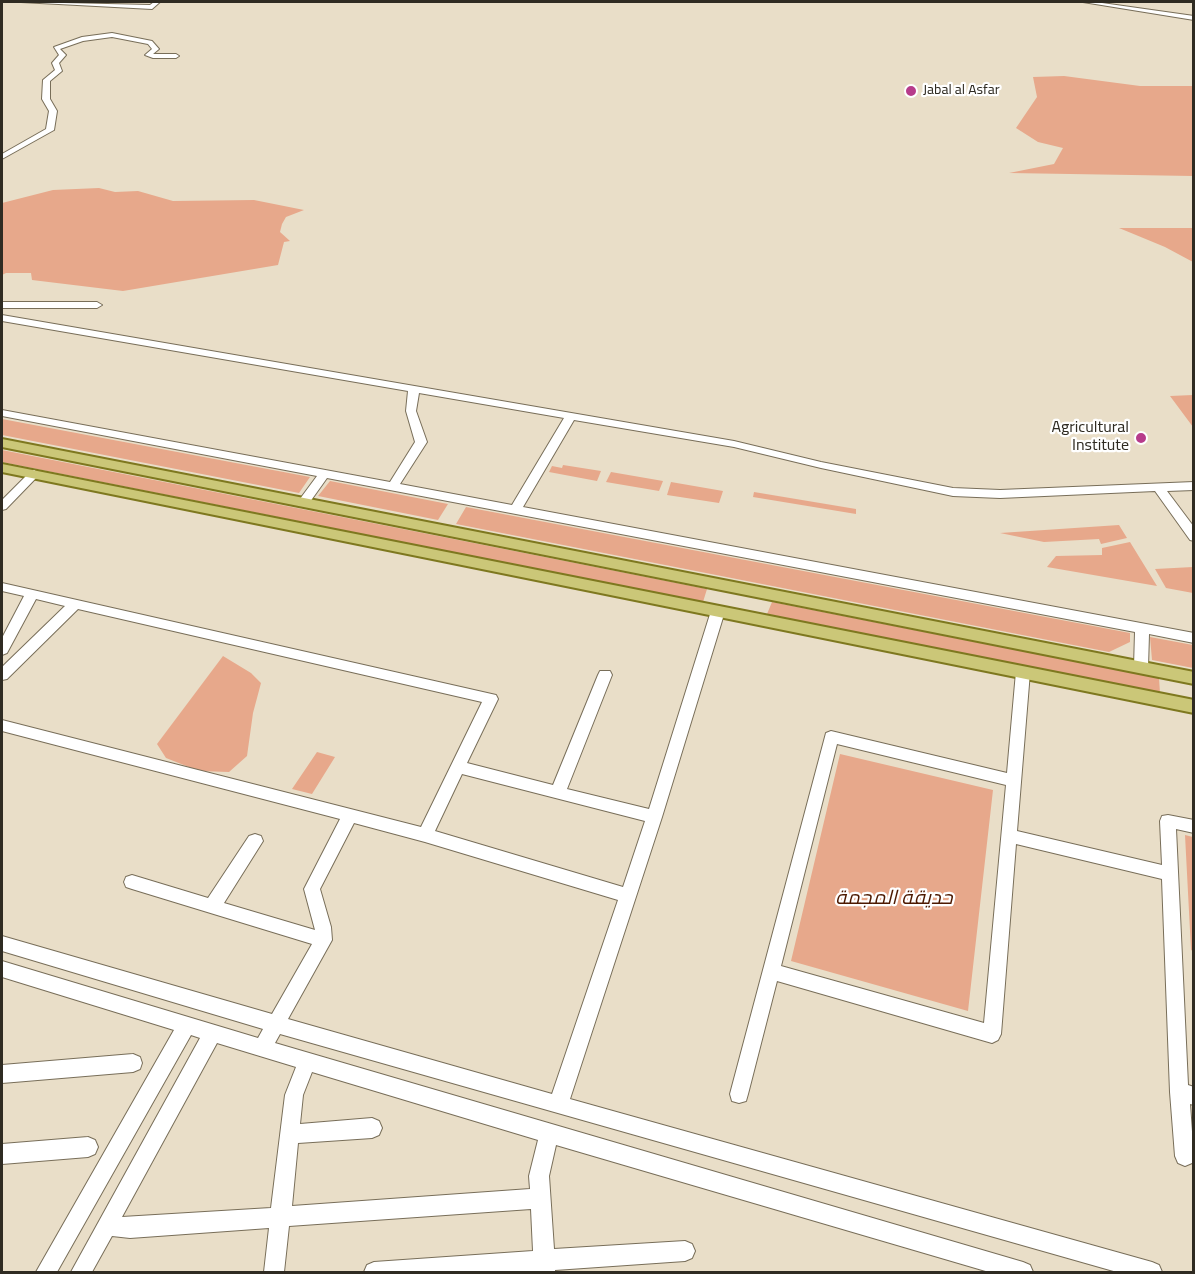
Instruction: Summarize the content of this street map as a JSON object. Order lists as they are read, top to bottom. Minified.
{"parks":["حديقة المجمة"],"places":["Jabal al Asfar","Agricultural Institute"]}
